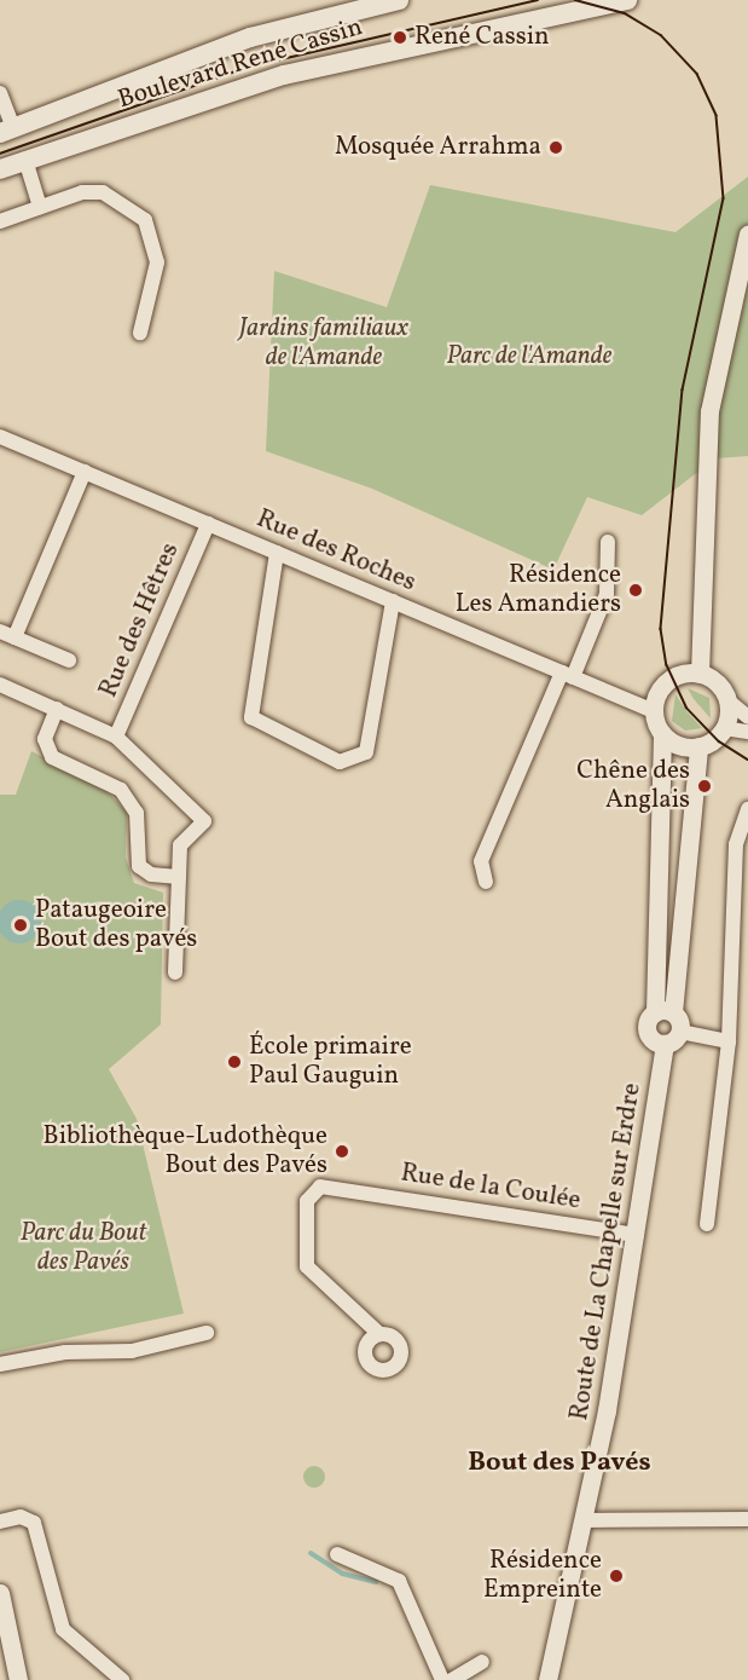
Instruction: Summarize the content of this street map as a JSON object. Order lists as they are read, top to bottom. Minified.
{"streets":{"main road":["Boulevard René Cassin"],"street":["Rue des Roches","Rue des Hêtres","Rue de la Coulée","Route de La Chapelle sur Erdre"]},"crossings":[["Rue des Roches","Rue des Hêtres"],["Rue de la Coulée","Route de La Chapelle sur Erdre"]],"districts":["Bout des Pavés"],"parks":["Jardins familiaux de l'Amande","Parc de l'Amande","Parc du Bout des Pavés"],"places":["René Cassin","Mosquée Arrahma","Résidence Les Amandiers","Chêne des Anglais","Pataugeoire Bout des pavés","École primaire Paul Gauguin","Bibliothèque-Ludothèque Bout des Pavés","Résidence Empreinte"]}
